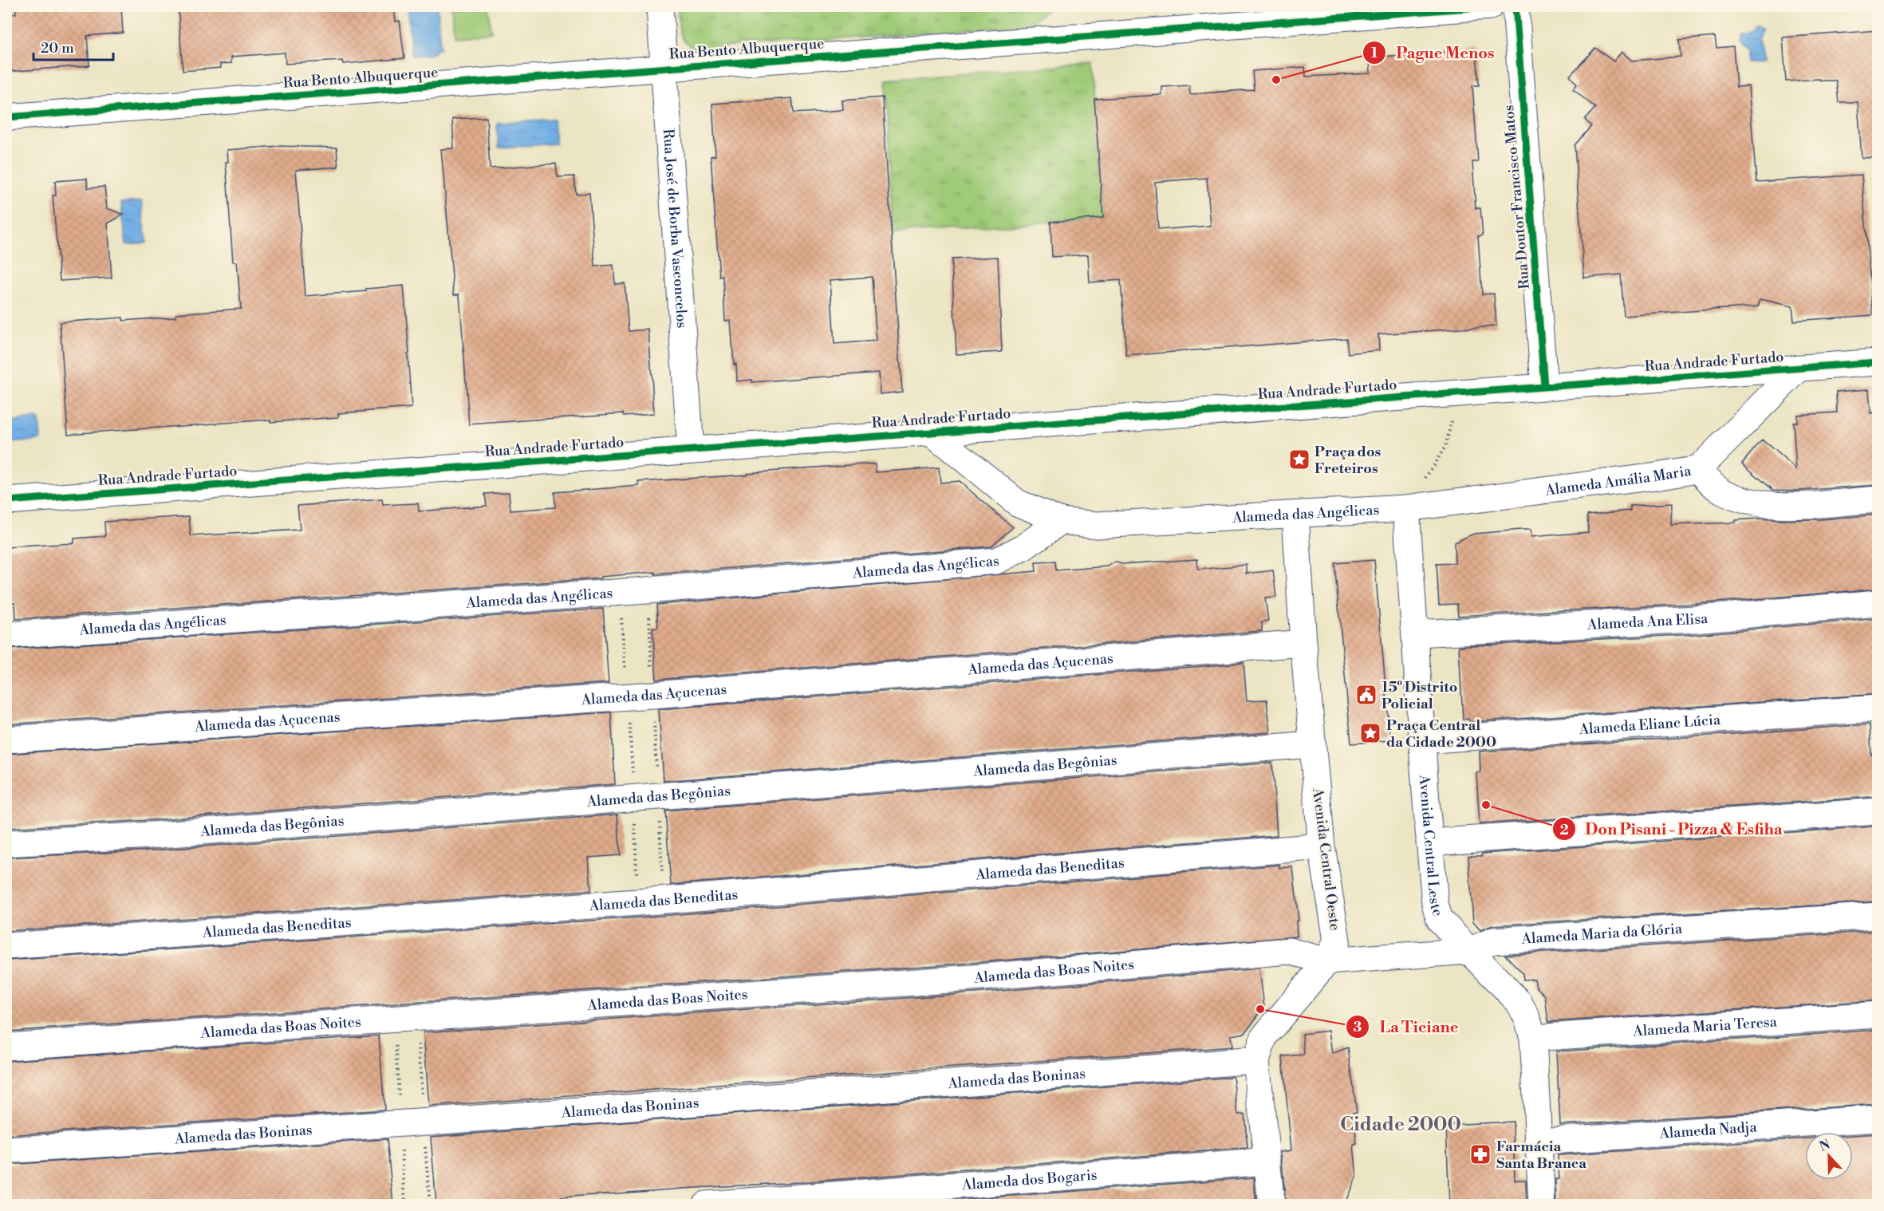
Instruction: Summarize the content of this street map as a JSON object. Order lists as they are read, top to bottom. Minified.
{"streets":{"street":["Rua Bento Albuquerque","Rua Doutor Francisco Matos","Rua José de Borba Vasconcelos","Rua Andrade Furtado","Alameda Amália Maria","Alameda das Angélicas","Alameda Ana Elisa","Alameda das Açucenas","Alameda Eliane Lúcia","Alameda das Begônias","Avenida Central Leste","Avenida Central Oeste","Alameda das Beneditas","Alameda Maria da Glória","Alameda das Boas Noites","Alameda Maria Teresa","Alameda das Boninas","Alameda Nadja","Alameda dos Bogaris"]},"crossings":[["Rua Bento Albuquerque","Rua José de Borba Vasconcelos"],["Rua Doutor Francisco Matos","Rua Andrade Furtado"],["Rua José de Borba Vasconcelos","Rua Andrade Furtado"],["Rua Andrade Furtado","Alameda Amália Maria"],["Rua Andrade Furtado","Alameda das Angélicas"],["Alameda Amália Maria","Alameda das Angélicas"],["Alameda Amália Maria","Avenida Central Leste"],["Alameda das Angélicas","Avenida Central Leste"],["Alameda das Angélicas","Avenida Central Oeste"],["Alameda Ana Elisa","Avenida Central Leste"],["Alameda das Açucenas","Avenida Central Oeste"],["Alameda Eliane Lúcia","Avenida Central Leste"],["Alameda das Begônias","Avenida Central Oeste"],["Avenida Central Leste","Alameda Maria da Glória"],["Avenida Central Leste","Alameda Maria Teresa"],["Avenida Central Leste","Alameda Nadja"],["Avenida Central Oeste","Alameda das Beneditas"],["Avenida Central Oeste","Alameda Maria da Glória"],["Avenida Central Oeste","Alameda das Boas Noites"],["Avenida Central Oeste","Alameda das Boninas"],["Avenida Central Oeste","Alameda dos Bogaris"],["Alameda Maria da Glória","Alameda das Boas Noites"]],"districts":["Cidade 2000"],"places":{"other":["Pague Menos","Don Pisani - Pizza & Esfiha","La Ticiane"],"place":["Praça dos Freteiros","Praça Central da Cidade 2000"],"public building":["15º Distrito Policial"],"pharmacy":["Farmácia Santa Branca"]},"scale_bar":"20 m","north":"top"}
